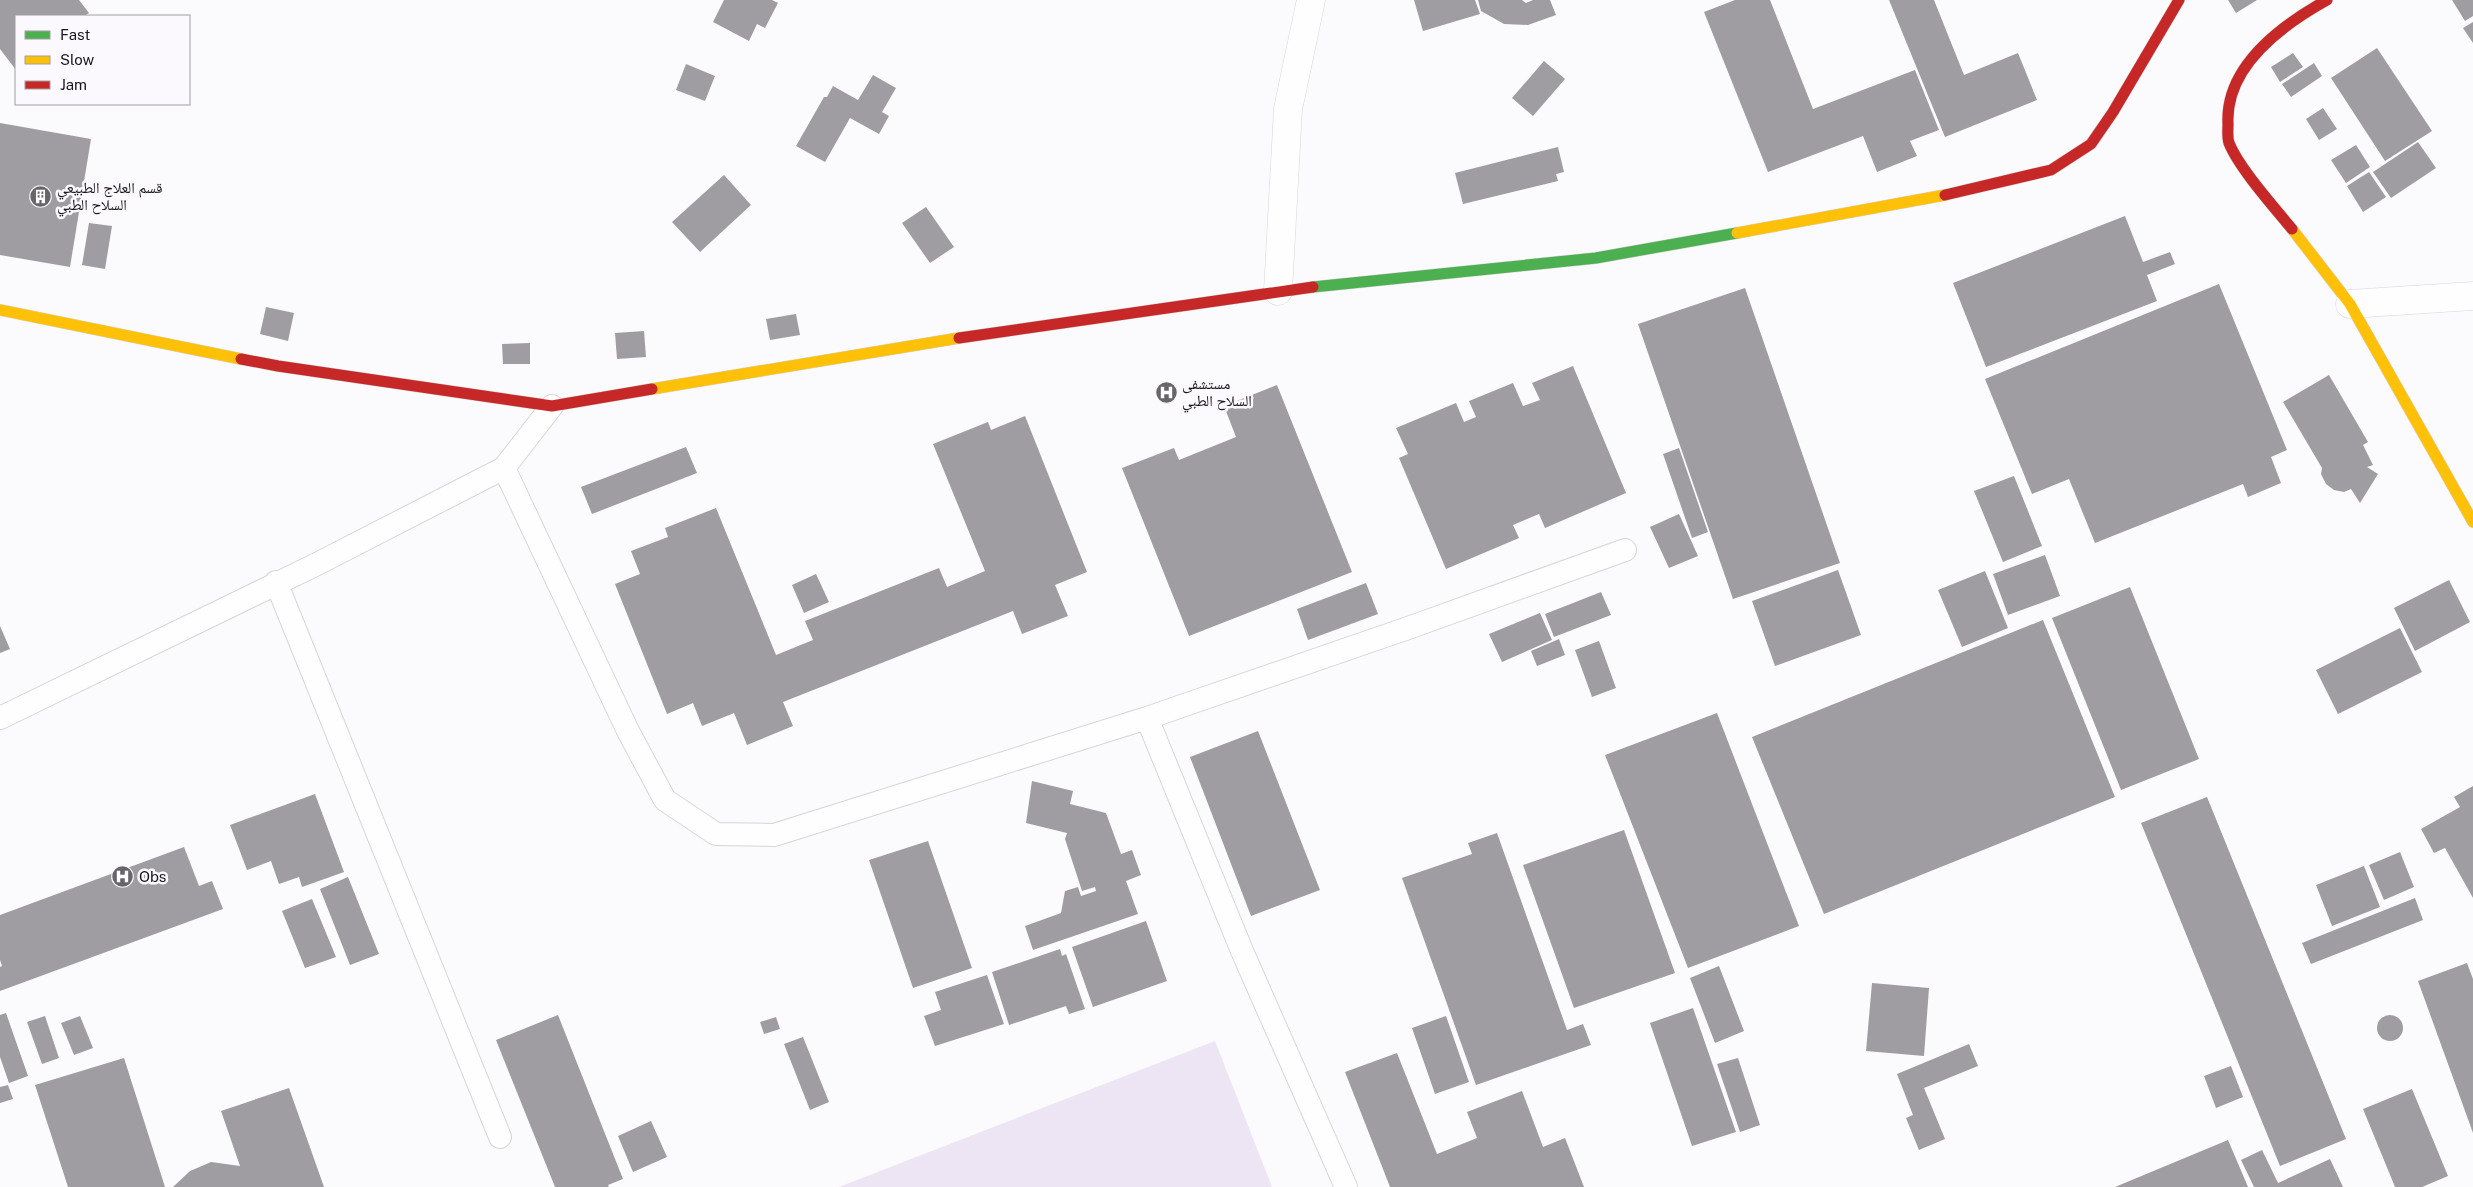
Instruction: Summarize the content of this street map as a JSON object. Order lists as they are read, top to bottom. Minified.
{"places":{"building":["قسم العلاج الطبيعي السلاح الطبي"],"hospital":["مستشفى السلاح الطبي","Obs"]},"legend":["Fast","Slow","Jam"]}
